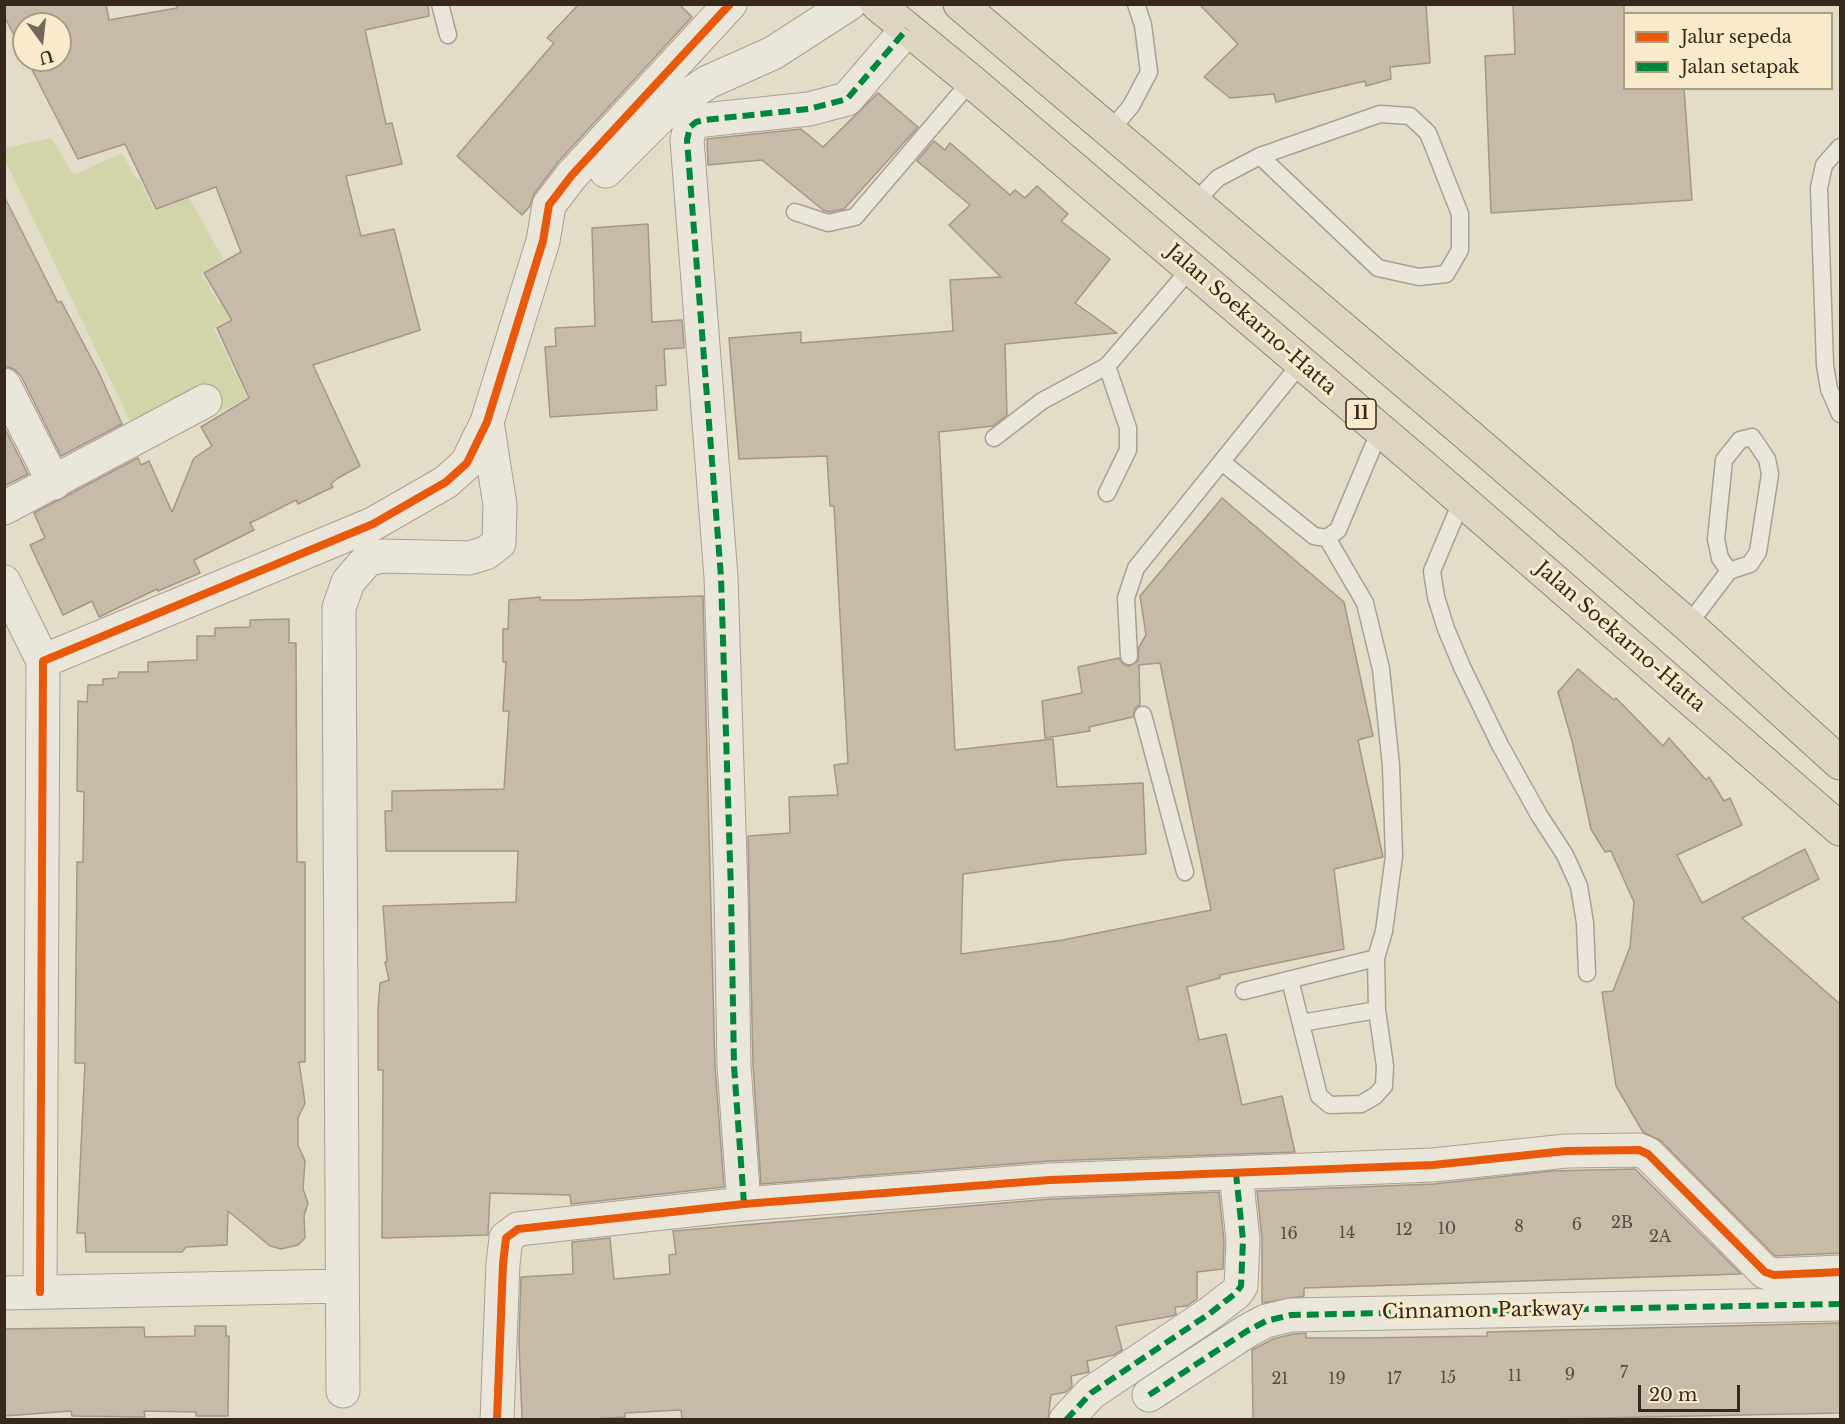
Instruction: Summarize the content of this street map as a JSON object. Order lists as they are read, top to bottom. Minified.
{"streets":{"highway":["Jalan Soekarno-Hatta","11"],"street":["Cinnamon Parkway"]},"house_numbers":["2B","6","8","10","12","14","16","2A","7","9","11","15","21","19","17"],"legend":["Jalur sepeda","Jalan setapak"],"scale_bar":"20 m","north":"bottom"}
